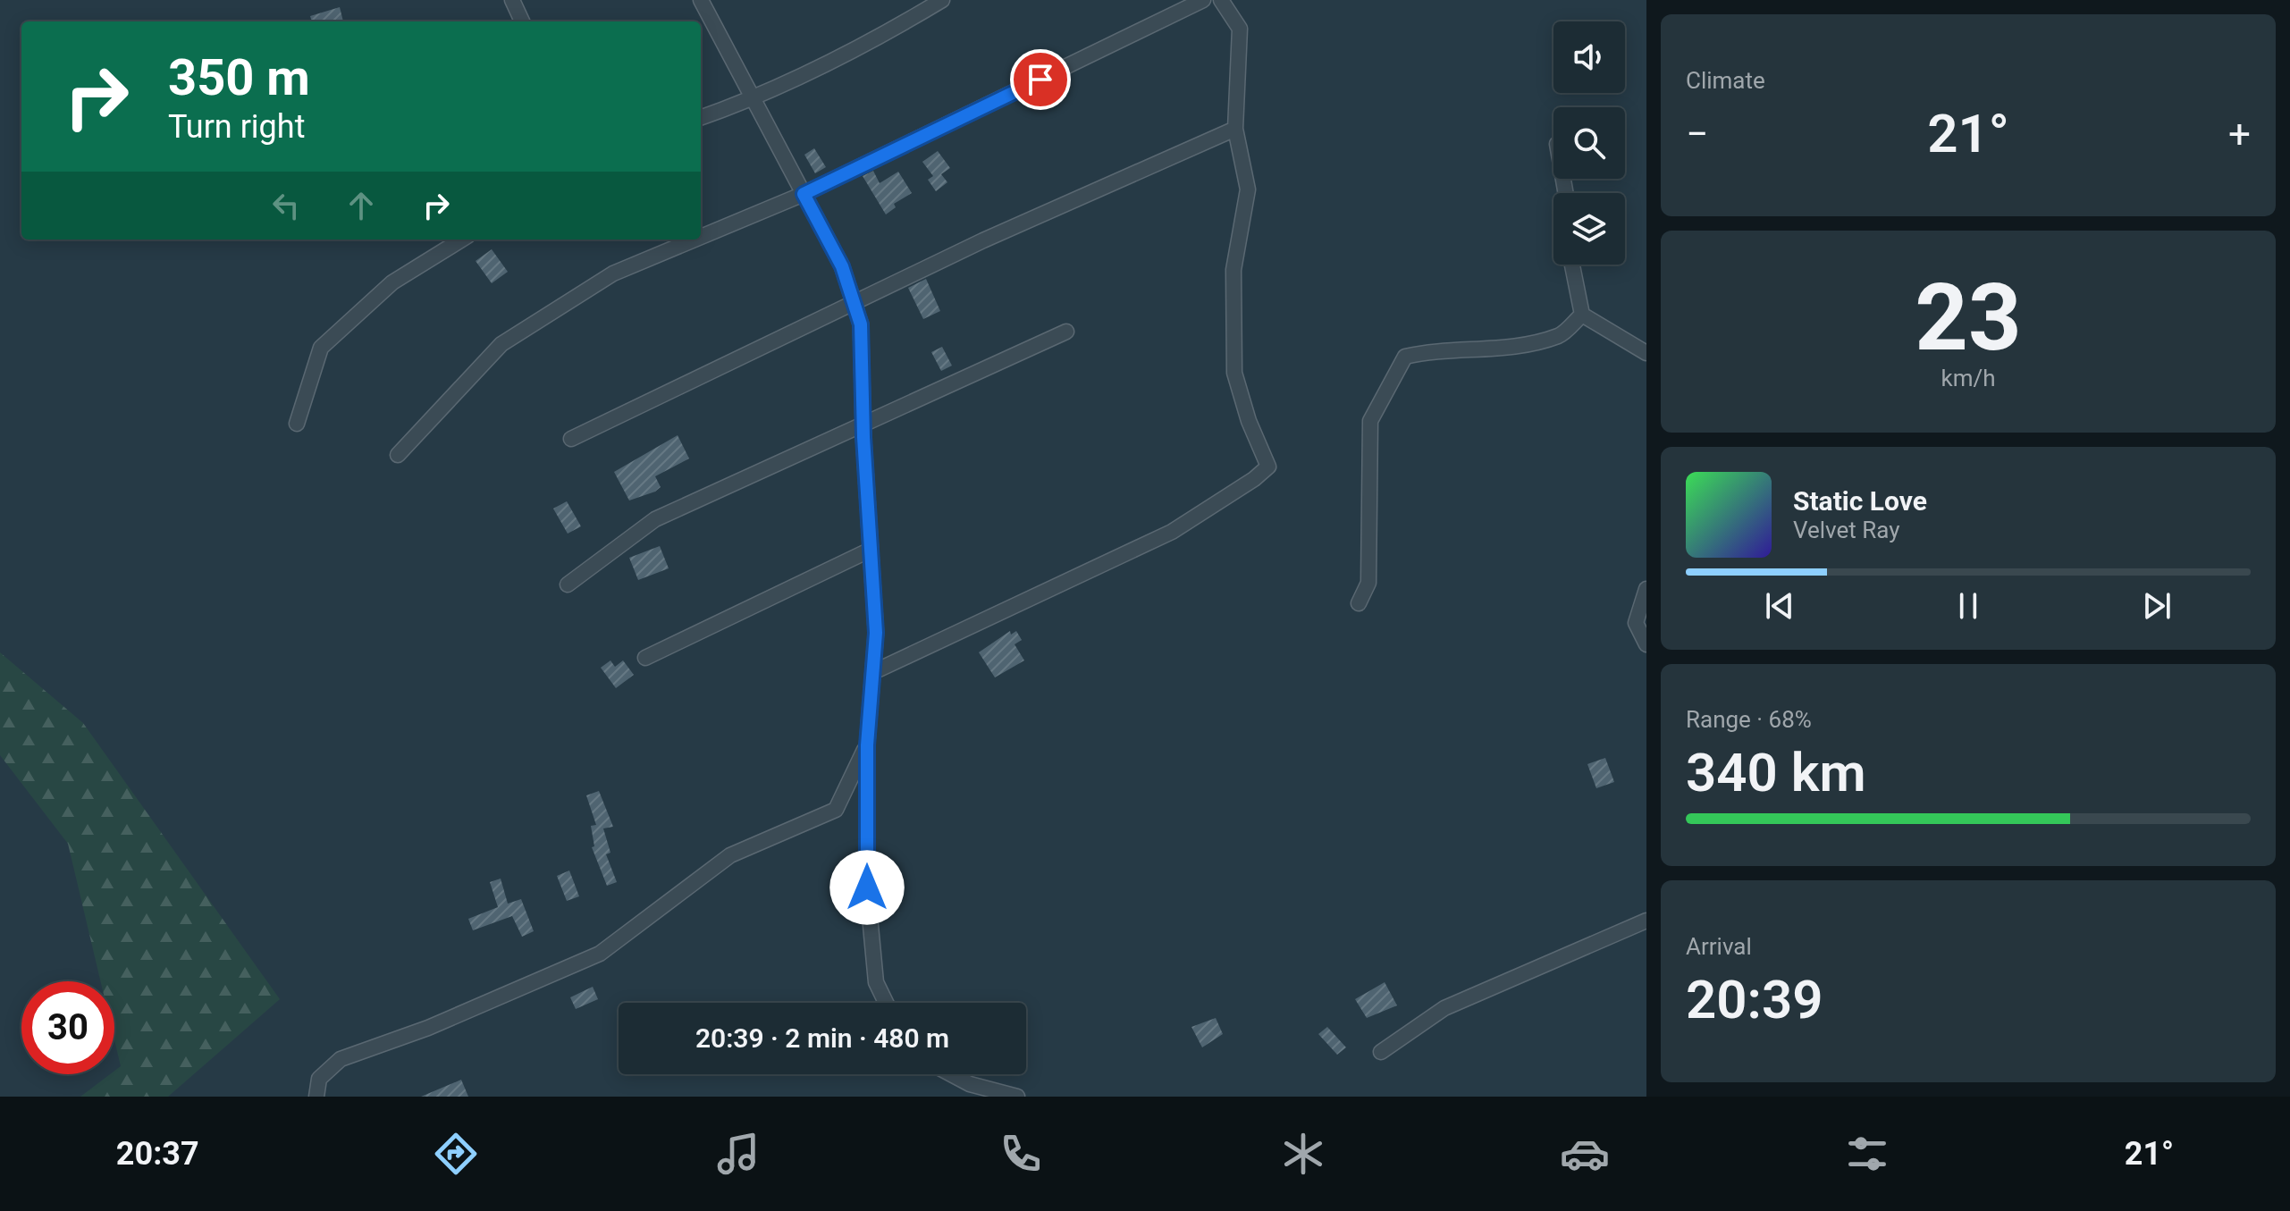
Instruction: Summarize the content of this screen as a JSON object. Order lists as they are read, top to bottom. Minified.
{"page":{"tile":["Climate",["23","km/h"],["Range · 68%","340 km"],["Arrival","20:39"]],"turn":["350 m","Turn right"],"heat":["−","21°","+"],"song":["Static Love","Velvet Ray"],"limit":"30","trip":"20:39 · 2 min · 480 m","tabs":["20:37","21°"]}}
